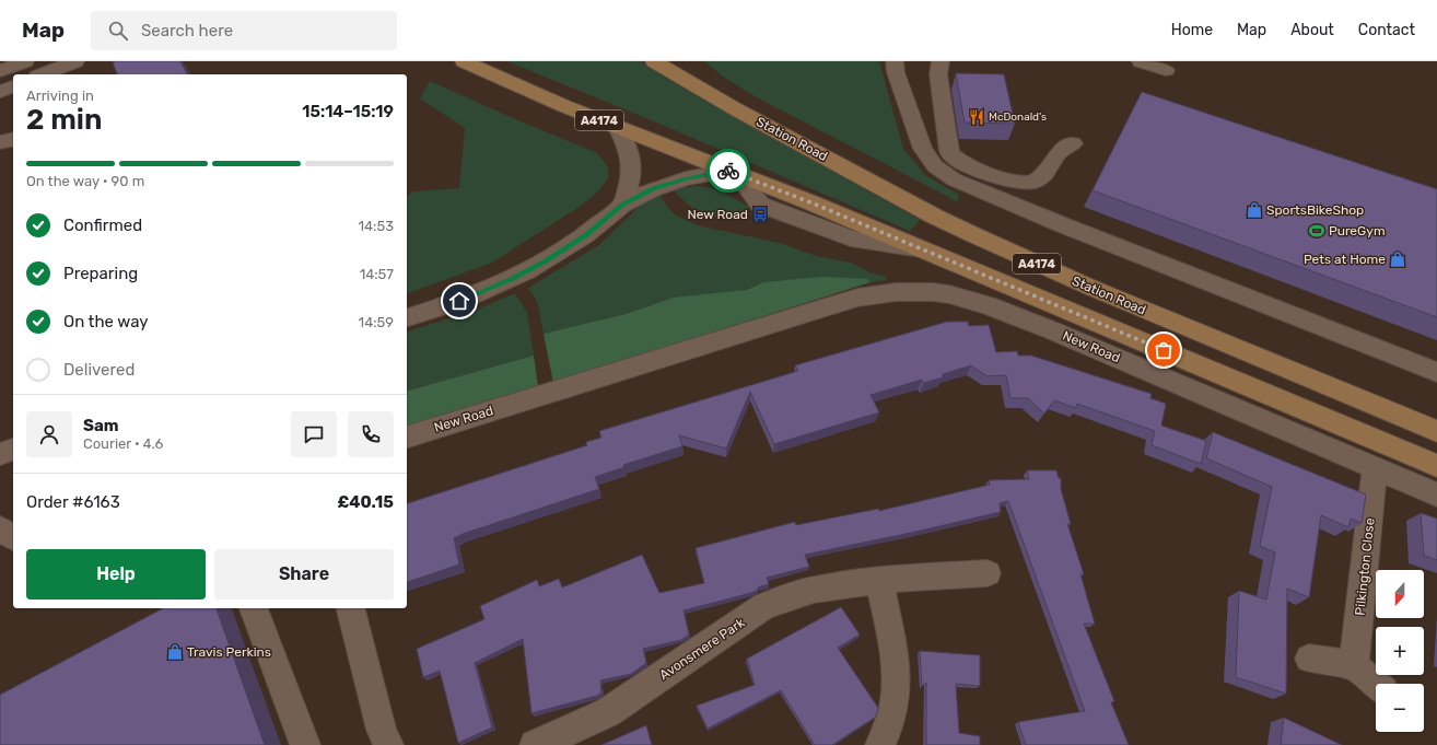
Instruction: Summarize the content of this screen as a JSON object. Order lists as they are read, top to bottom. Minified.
{"streets":{"main road":["A4174","Station Road"],"street":["New Road","Pilkington Close","Avonsmere Park"]},"crossings":[["New Road","Pilkington Close"]],"places":{"restaurant":["McDonald's"],"shop":["SportsBikeShop","Pets at Home","Travis Perkins"],"bus stop":["New Road"],"sports":["PureGym"]},"north":"bottom","page":{"header":"Map","search":"Search here","nav":["Home","Map","About","Contact"],"heading":["2 min","Arriving in","15:14–15:19"],"panel":["Sam","Courier · 4.6","Order #6163","£40.15"],"bar":"On the way · 90 m","list":[["Confirmed","14:53"],["Preparing","14:57"],["On the way","14:59"],"Delivered"],"buttons":["Help","Share"],"map_buttons":["+","−"]}}
